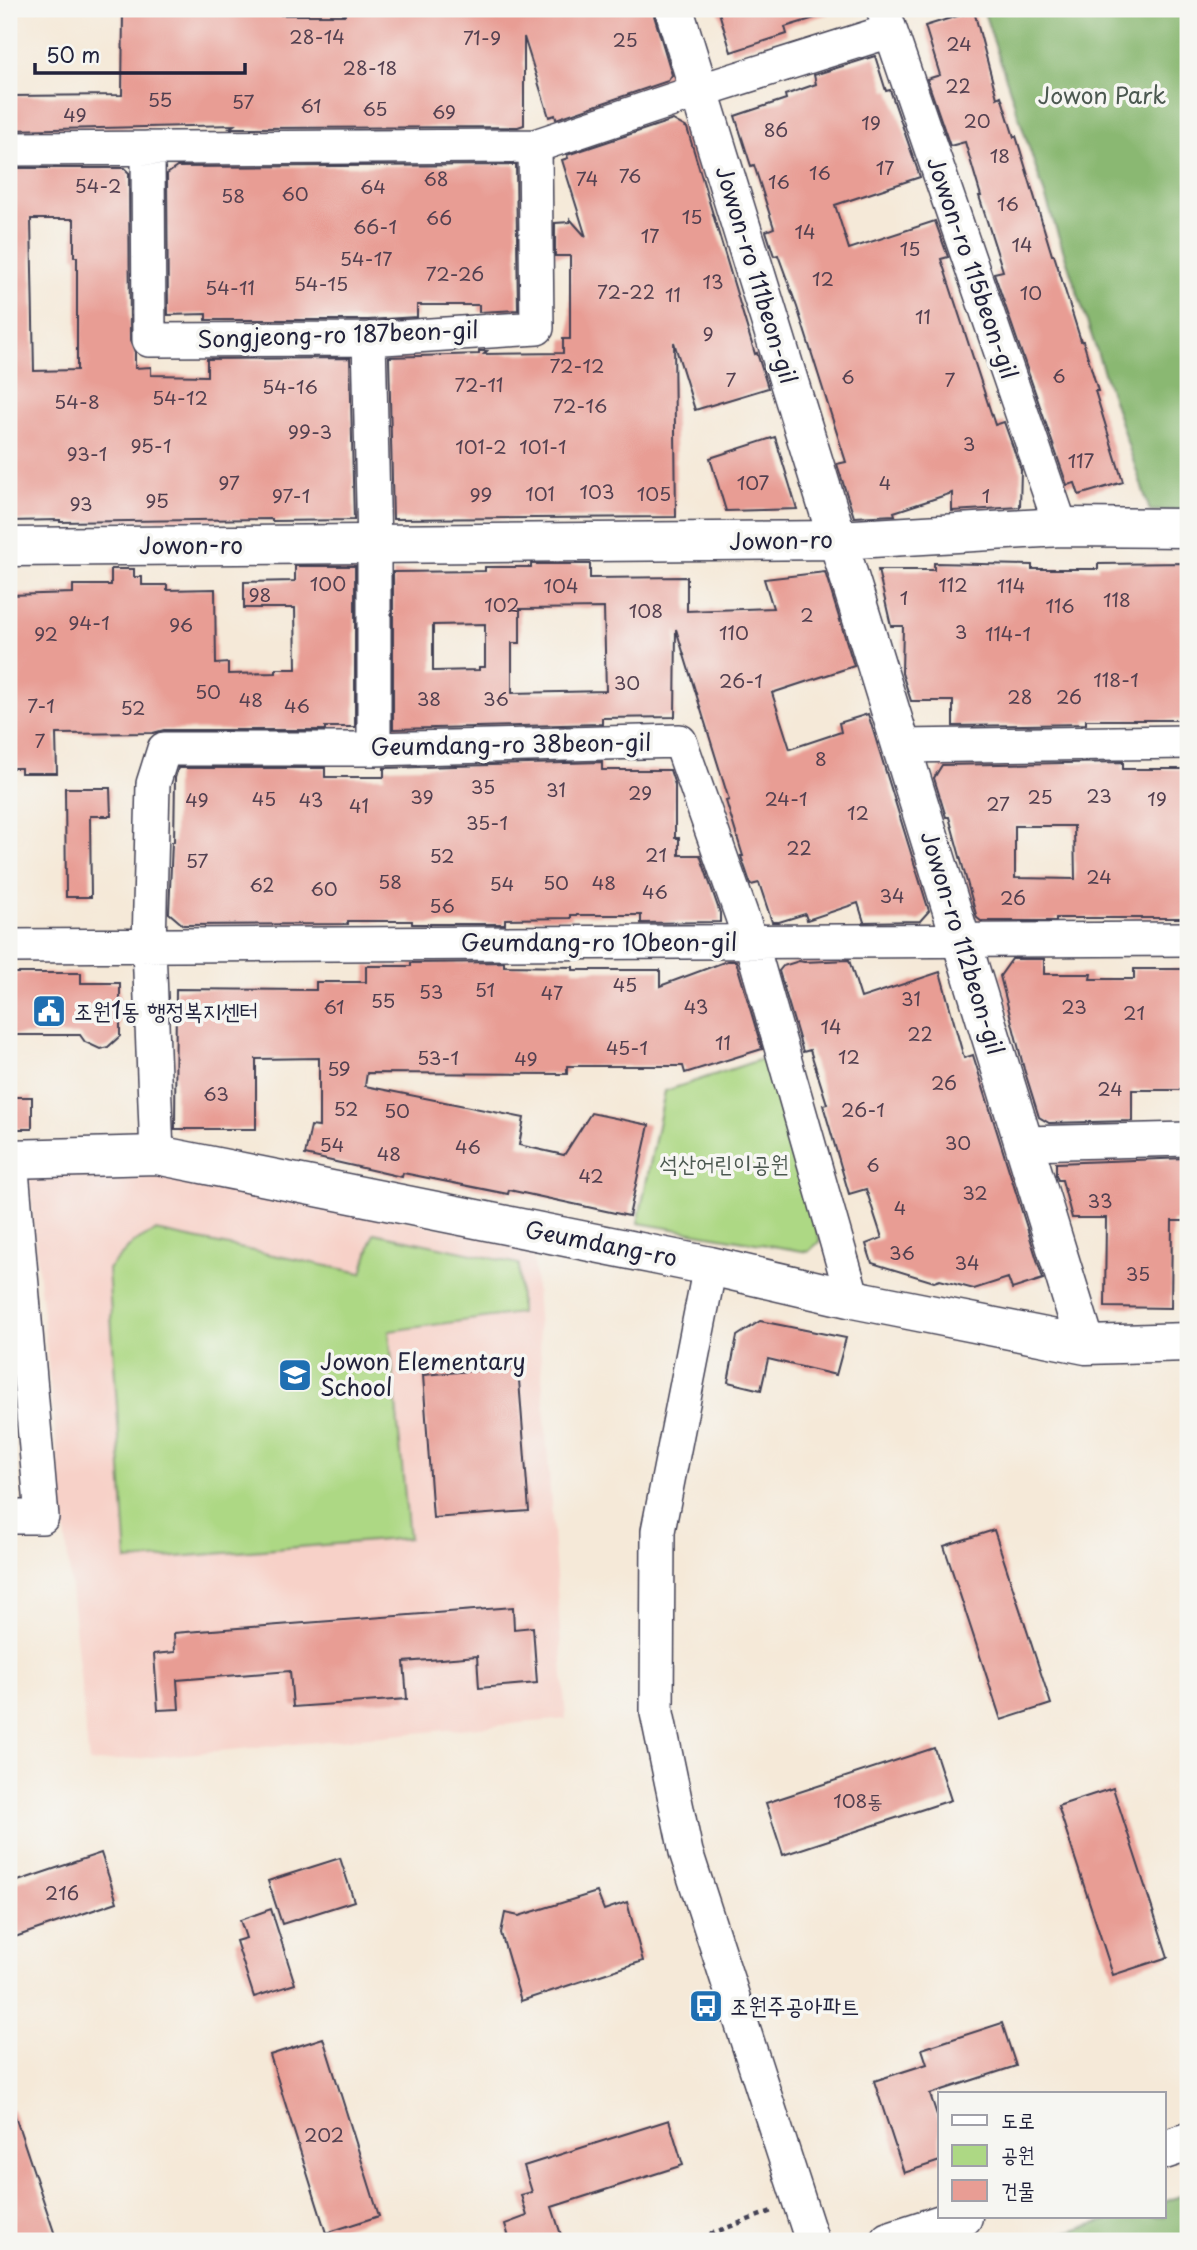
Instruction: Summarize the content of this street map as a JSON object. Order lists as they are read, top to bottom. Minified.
{"streets":{"street":["Jowon-ro 115beon-gil","Jowon-ro 111beon-gil","Songjeong-ro 187beon-gil","Jowon-ro","Geumdang-ro 38beon-gil","Geumdang-ro 10beon-gil","Jowon-ro 112beon-gil","Geumdang-ro"]},"crossings":[["Jowon-ro 115beon-gil","Jowon-ro"],["Jowon-ro 111beon-gil","Jowon-ro"],["Jowon-ro 111beon-gil","Jowon-ro 112beon-gil"],["Jowon-ro","Jowon-ro 112beon-gil"],["Geumdang-ro 38beon-gil","Geumdang-ro 10beon-gil"],["Geumdang-ro 38beon-gil","Geumdang-ro"],["Geumdang-ro 10beon-gil","Jowon-ro 112beon-gil"],["Jowon-ro 112beon-gil","Geumdang-ro"]],"parks":["Jowon Park","석산어린이공원"],"places":{"public building":["조원1동 행정복지센터"],"school or university":["Jowon Elementary School"],"bus stop":["조원주공아파트"]},"house_numbers":["28-14","71-9","25","24","28-18","22","55","57","61","65","69","49","20","19","86","18","17","16","76","68","74","16","54-2","64","60","58","16","15","66","66-1","14","17","14","15","54-17","72-26","12","13","54-15","54-11","72-22","10","11","11","9","72-12","6","6","7","7","72-11","54-16","54-12","54-8","72-16","99-3","3","95-1","101-2","101-1","93-1","117","97","107","4","103","101","105","99","97-1","1","95","93","100","112","104","114","98","1","118","102","116","108","2","94-1","96","3","110","92","114-1","118-1","26-1","30","50","28","26","38","36","48","7-1","46","52","7","8","35","31","29","23","39","25","45","24-1","19","49","43","27","41","12","35-1","22","21","52","57","24","58","50","48","54","62","60","46","34","26","56","45","51","53","47","31","55","61","43","23","21","14","22","11","45-1","12","53-1","49","59","26","24","63","52","26-1","50","30","54","46","48","6","42","32","33","4","36","34","35","108동","216","202"],"legend":["도로","공원","건물"],"scale_bar":"50 m"}
